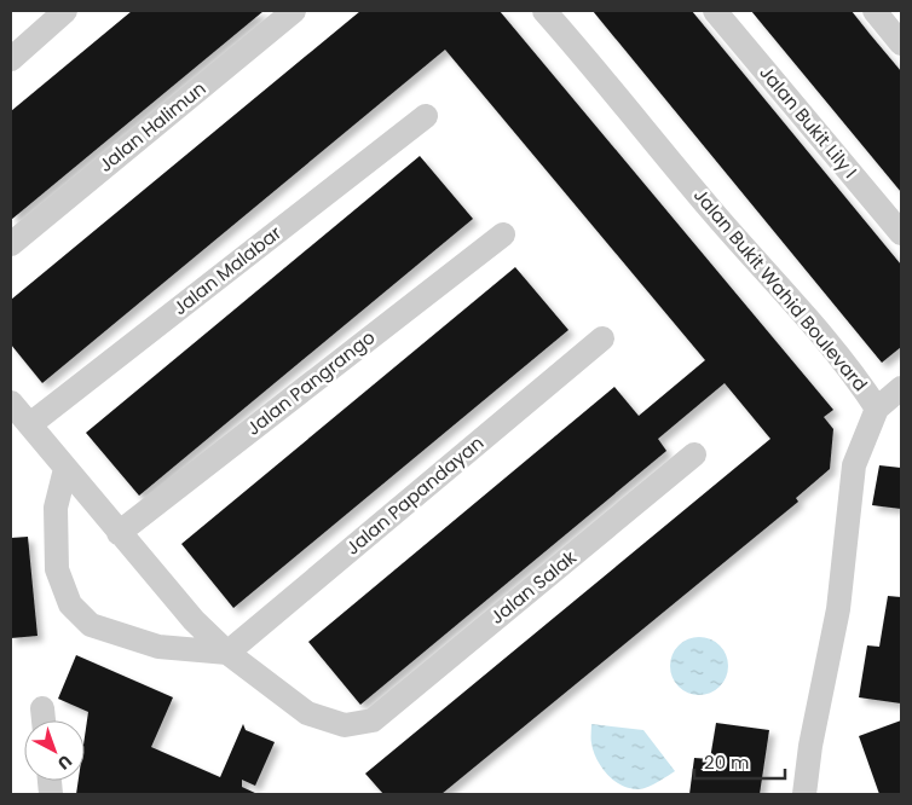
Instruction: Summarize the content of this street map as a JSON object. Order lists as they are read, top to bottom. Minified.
{"streets":{"street":["Jalan Bukit Lily I","Jalan Halimun","Jalan Malabar","Jalan Bukit Wahid Boulevard","Jalan Pangrango","Jalan Papandayan","Jalan Salak"]},"crossings":[["Jalan Papandayan","Jalan Salak"]],"scale_bar":"20 m","north":"bottom right"}
